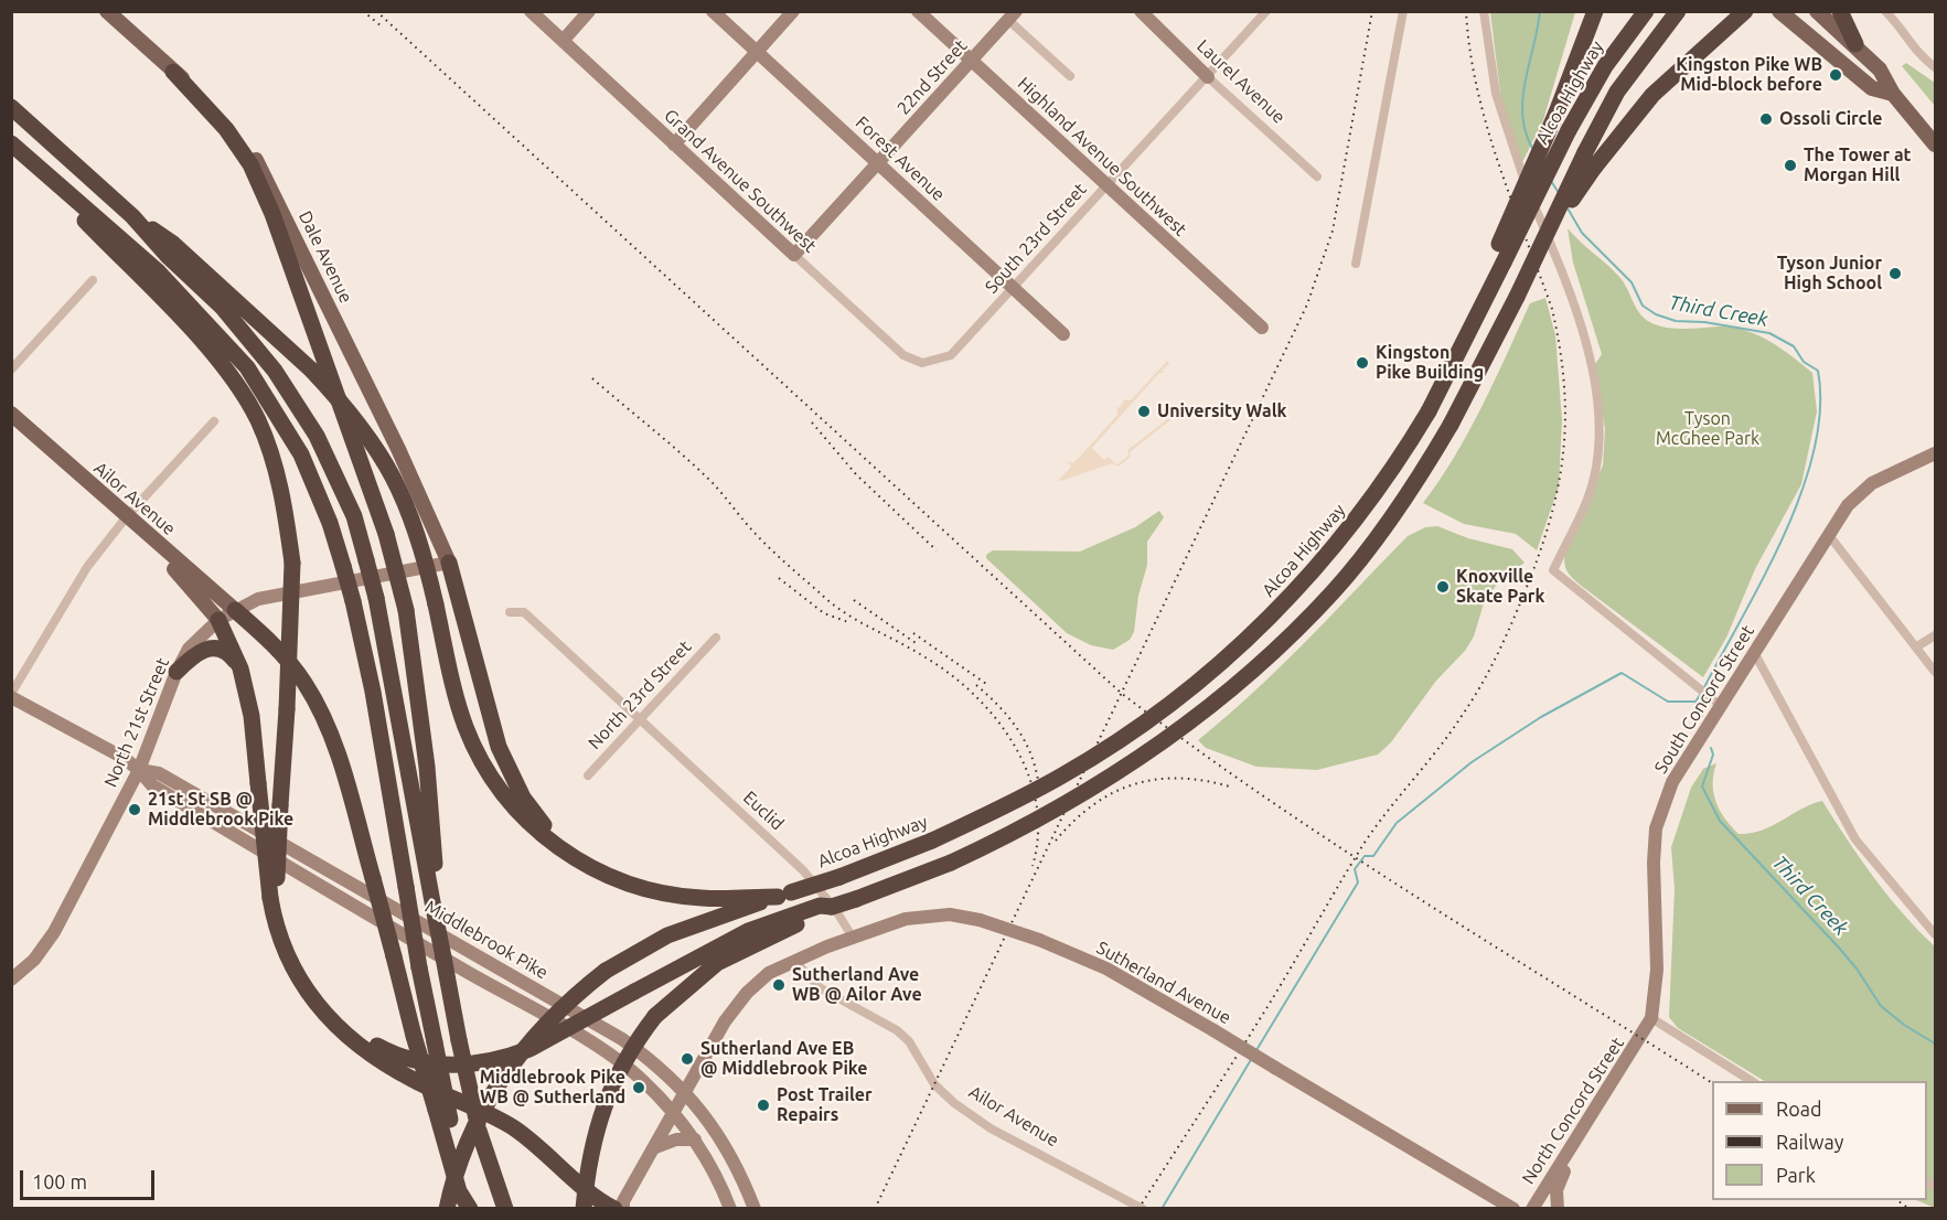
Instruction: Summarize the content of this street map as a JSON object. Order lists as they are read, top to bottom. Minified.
{"streets":{"highway":["Alcoa Highway"],"main road":["Dale Avenue","Ailor Avenue"],"street":["22nd Street","Laurel Avenue","Highland Avenue Southwest","Forest Avenue","Grand Avenue Southwest","South 23rd Street","North 23rd Street","South Concord Street","North 21st Street","Euclid","Middlebrook Pike","Sutherland Avenue","North Concord Street"]},"crossings":[["22nd Street","Highland Avenue Southwest"],["22nd Street","Forest Avenue"],["22nd Street","Grand Avenue Southwest"],["Laurel Avenue","South 23rd Street"],["Highland Avenue Southwest","South 23rd Street"],["Forest Avenue","South 23rd Street"],["Grand Avenue Southwest","South 23rd Street"],["Dale Avenue","North 21st Street"],["Ailor Avenue","North 21st Street"],["Ailor Avenue","Sutherland Avenue"],["North 23rd Street","Euclid"],["South Concord Street","North Concord Street"],["North 21st Street","Middlebrook Pike"],["Euclid","Sutherland Avenue"],["Middlebrook Pike","Sutherland Avenue"]],"water":["Third Creek"],"parks":["Tyson McGhee Park"],"places":["Kingston Pike WB Mid-block before","Ossoli Circle","The Tower at Morgan Hill","Tyson Junior High School","Kingston Pike Building","University Walk","Knoxville Skate Park","21st St SB @ Middlebrook Pike","Sutherland Ave WB @ Ailor Ave","Sutherland Ave EB @ Middlebrook Pike","Middlebrook Pike WB @ Sutherland","Post Trailer Repairs"],"legend":["Road","Railway","Park"],"scale_bar":"100 m"}
